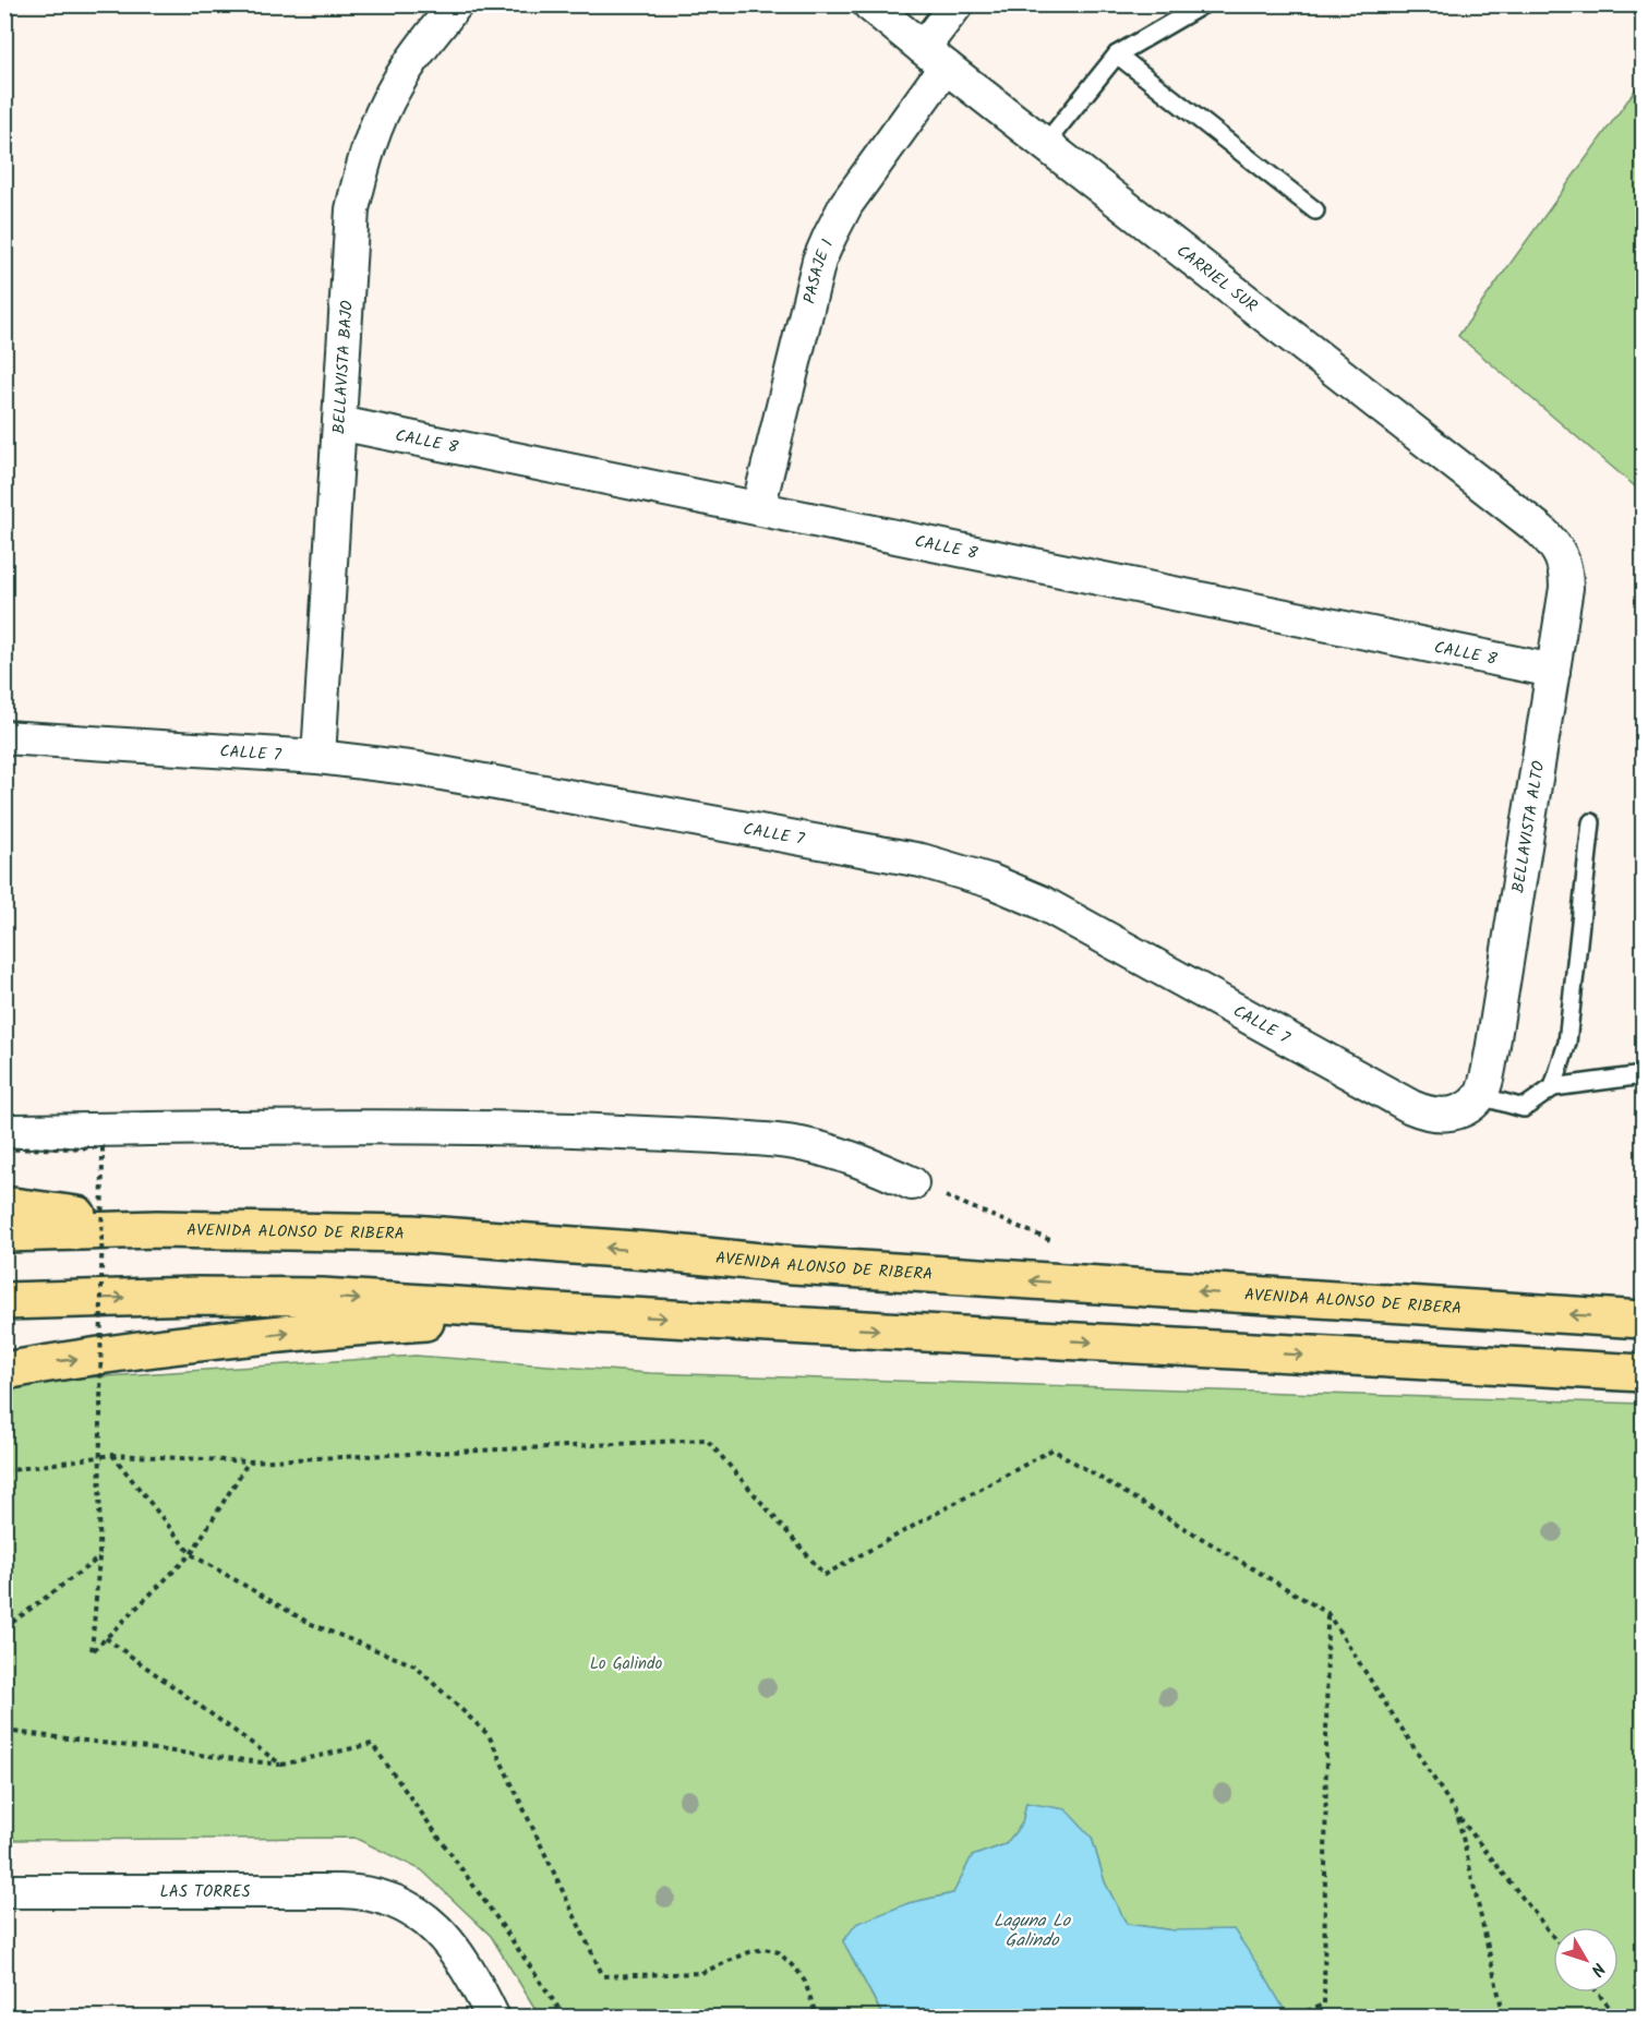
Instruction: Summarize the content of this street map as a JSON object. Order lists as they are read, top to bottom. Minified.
{"streets":{"highway":["AVENIDA ALONSO DE RIBERA"],"street":["PASAJE 1","CARRIEL SUR","BELLAVISTA BAJO","CALLE 8","CALLE 7","BELLAVISTA ALTO","LAS TORRES"]},"crossings":[["PASAJE 1","CARRIEL SUR"],["PASAJE 1","CALLE 8"],["CARRIEL SUR","BELLAVISTA ALTO"],["BELLAVISTA BAJO","CALLE 8"],["BELLAVISTA BAJO","CALLE 7"],["CALLE 8","BELLAVISTA ALTO"],["CALLE 7","BELLAVISTA ALTO"]],"water":["Laguna Lo Galindo"],"parks":["Lo Galindo"],"north":"bottom right"}
